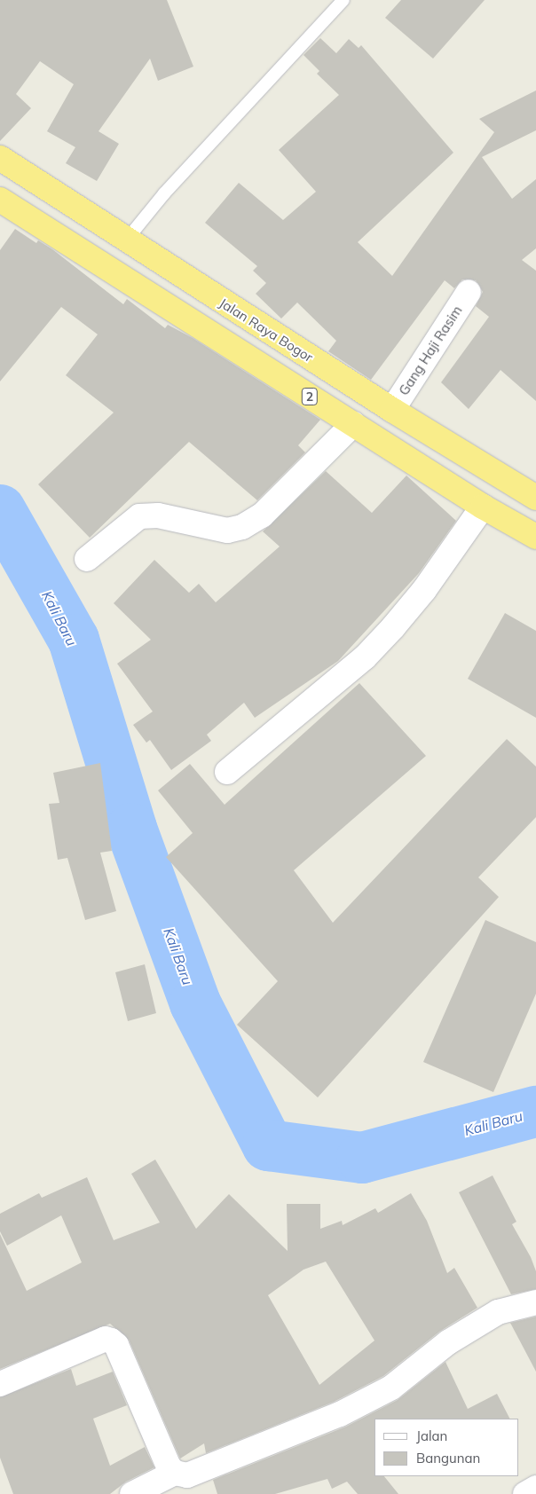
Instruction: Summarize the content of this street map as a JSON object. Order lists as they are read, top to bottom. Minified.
{"streets":{"highway":["Jalan Raya Bogor","2"],"street":["Gang Haji Rasim"]},"crossings":[["Jalan Raya Bogor","Gang Haji Rasim"]],"water":["Kali Baru"],"legend":["Jalan","Bangunan"]}
